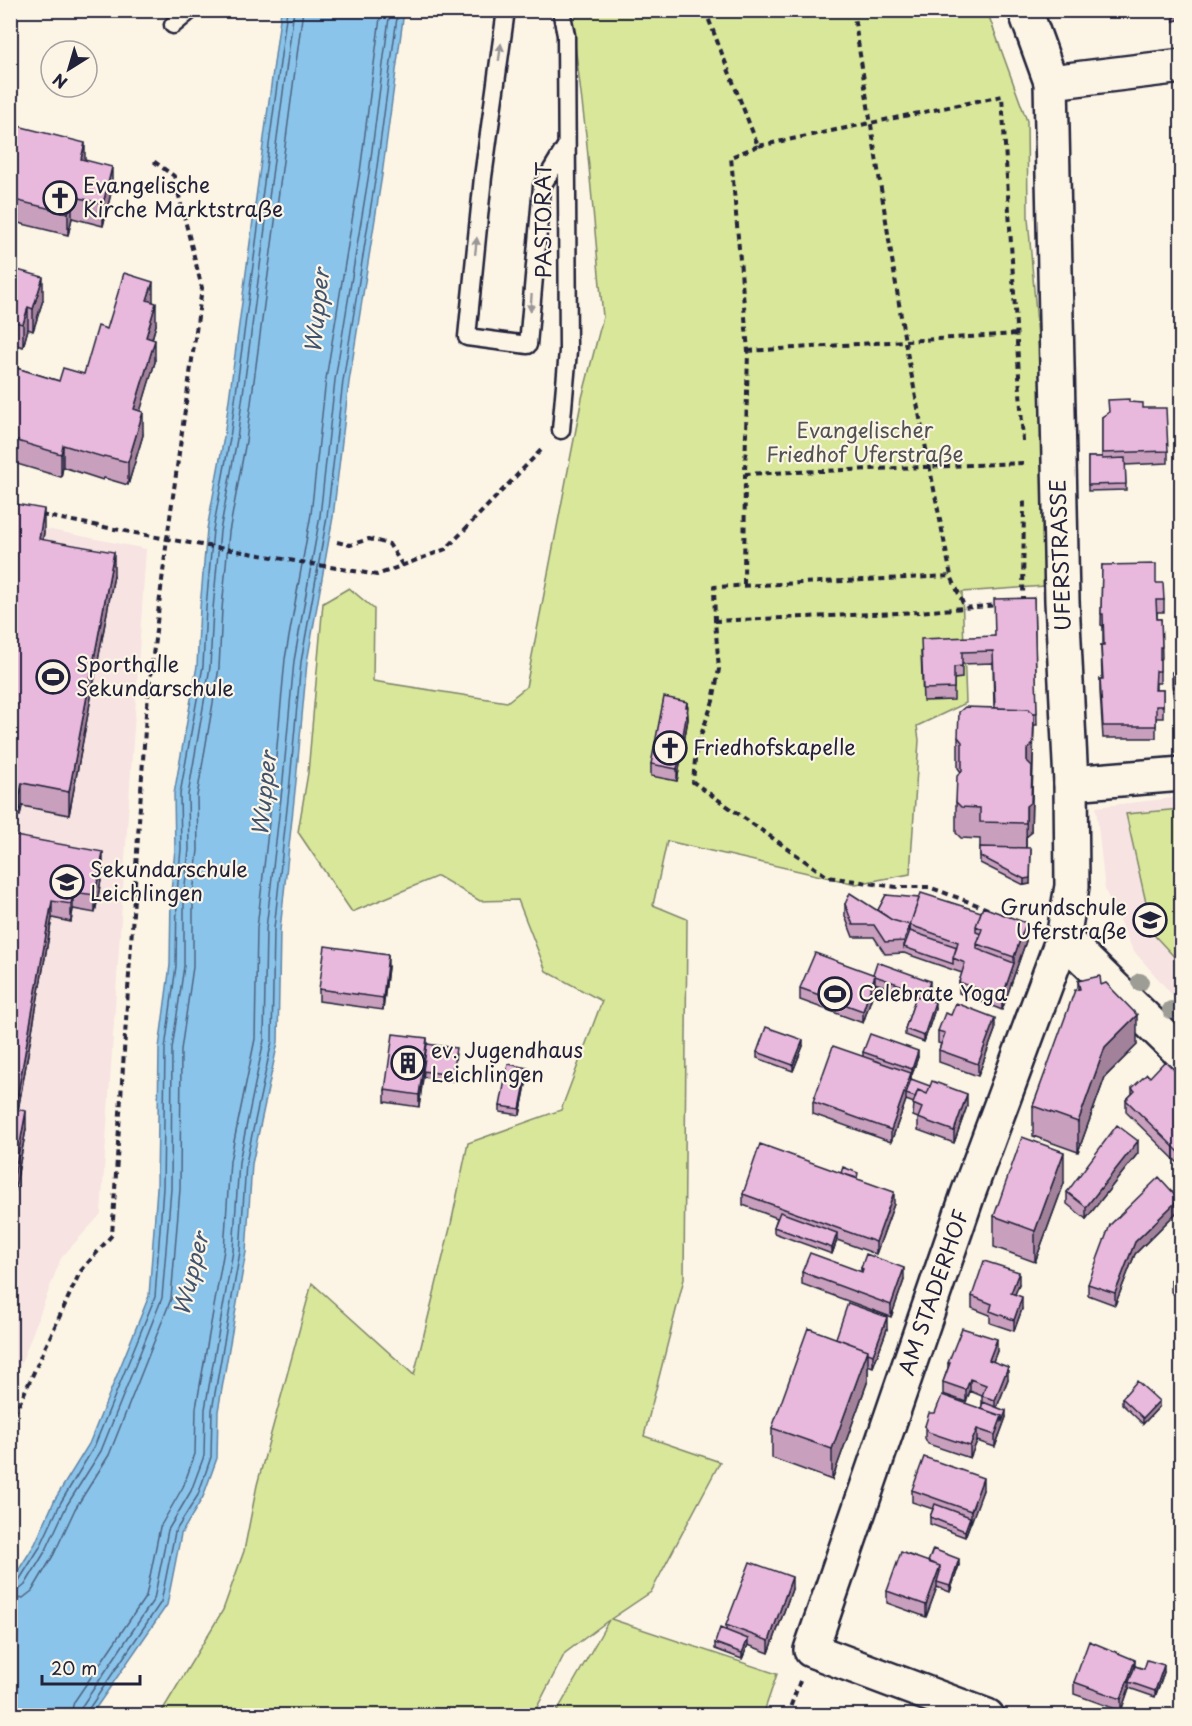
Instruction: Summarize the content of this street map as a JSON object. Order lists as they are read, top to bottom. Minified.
{"streets":{"street":["UFERSTRASSE","AM STADERHOF"],"lane":["PASTORAT"]},"crossings":[["UFERSTRASSE","AM STADERHOF"]],"water":["Wupper"],"parks":["Evangelischer Friedhof Uferstraße"],"places":{"church":["Evangelische Kirche Marktstraße","Friedhofskapelle"],"sports":["Sporthalle Sekundarschule","Celebrate Yoga"],"school or university":["Sekundarschule Leichlingen","Grundschule Uferstraße"],"building":["ev. Jugendhaus Leichlingen"]},"scale_bar":"20 m","north":"bottom left"}
